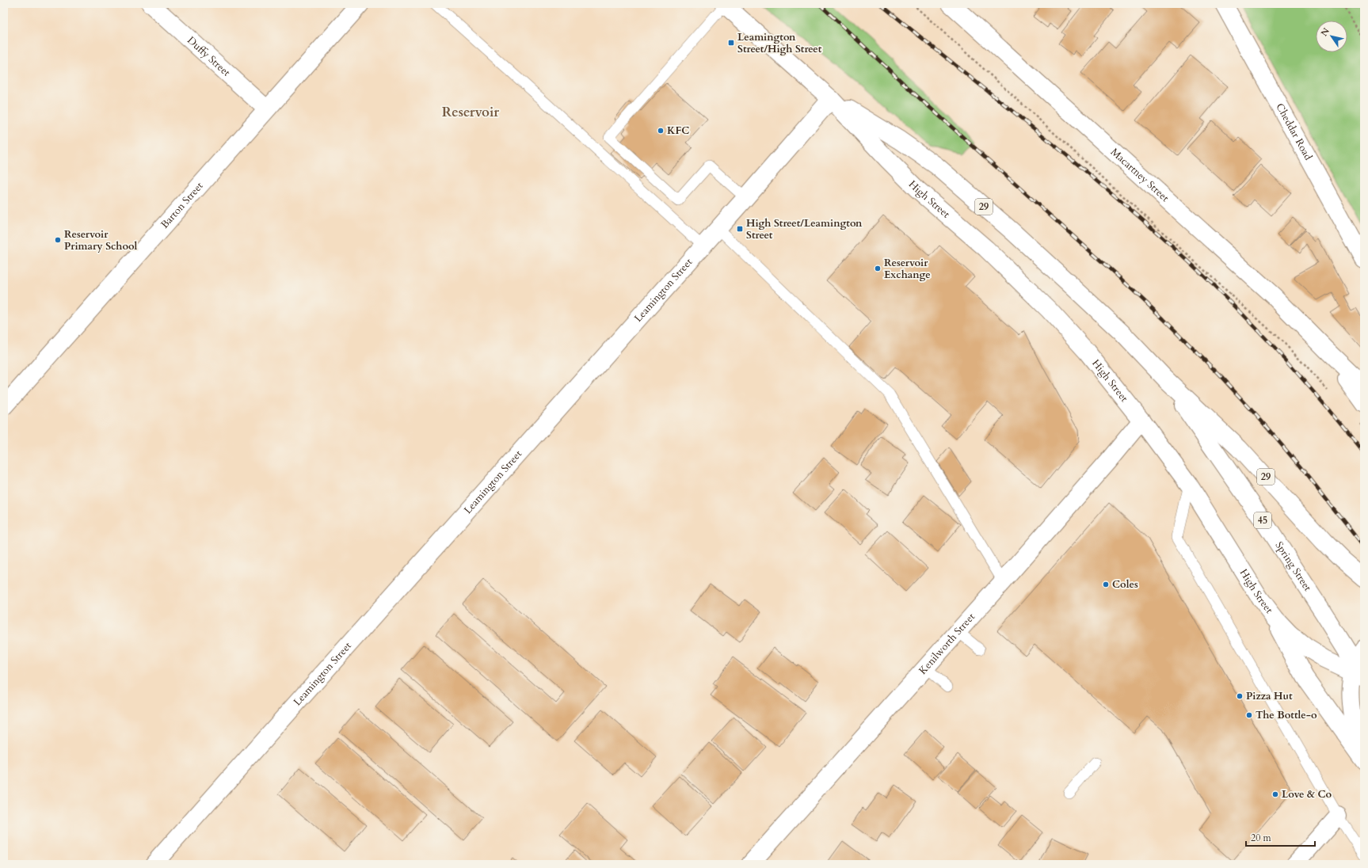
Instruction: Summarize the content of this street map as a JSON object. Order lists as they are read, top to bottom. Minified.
{"streets":{"street":["Duffy Street","Cheddar Road","Macartney Street","High Street","Barton Street","29","Leamington Street","45","Spring Street","Kenilworth Street"]},"crossings":[["Duffy Street","Barton Street"],["High Street","Leamington Street"],["High Street","Spring Street"],["High Street","Kenilworth Street"]],"districts":["Reservoir"],"places":{"transit":["Leamington Street/High Street","High Street/Leamington Street"],"other":["KFC","Reservoir Primary School","Reservoir Exchange","Coles","Pizza Hut","The Bottle-o","Love & Co"]},"scale_bar":"20 m","north":"top left"}
